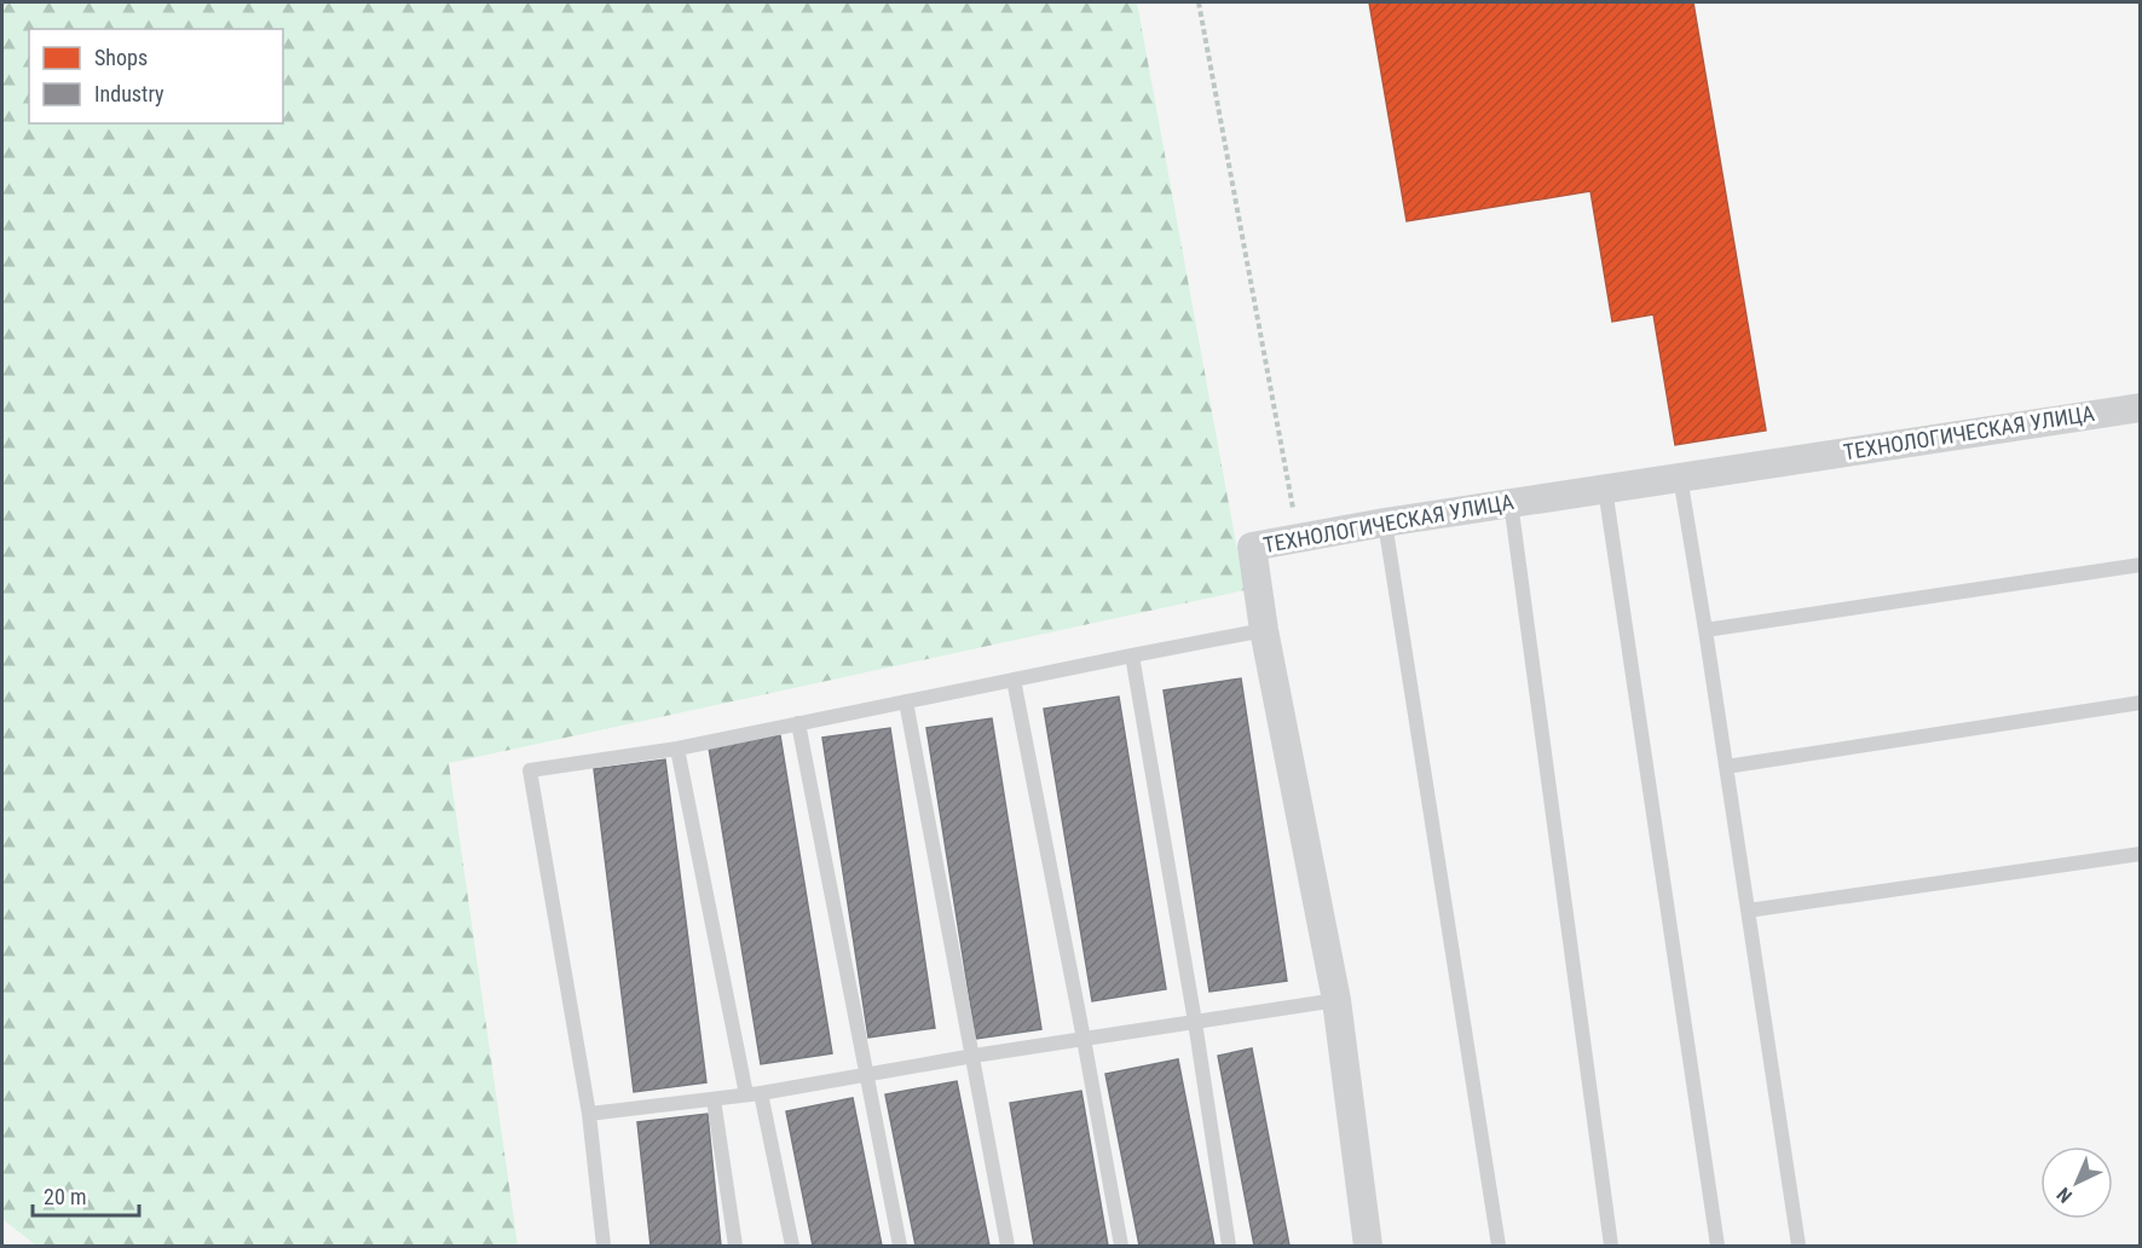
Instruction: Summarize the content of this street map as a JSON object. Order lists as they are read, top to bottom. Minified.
{"streets":{"street":["ТЕХНОЛОГИЧЕСКАЯ УЛИЦА"]},"legend":["Shops","Industry"],"scale_bar":"20 m","north":"bottom left"}
